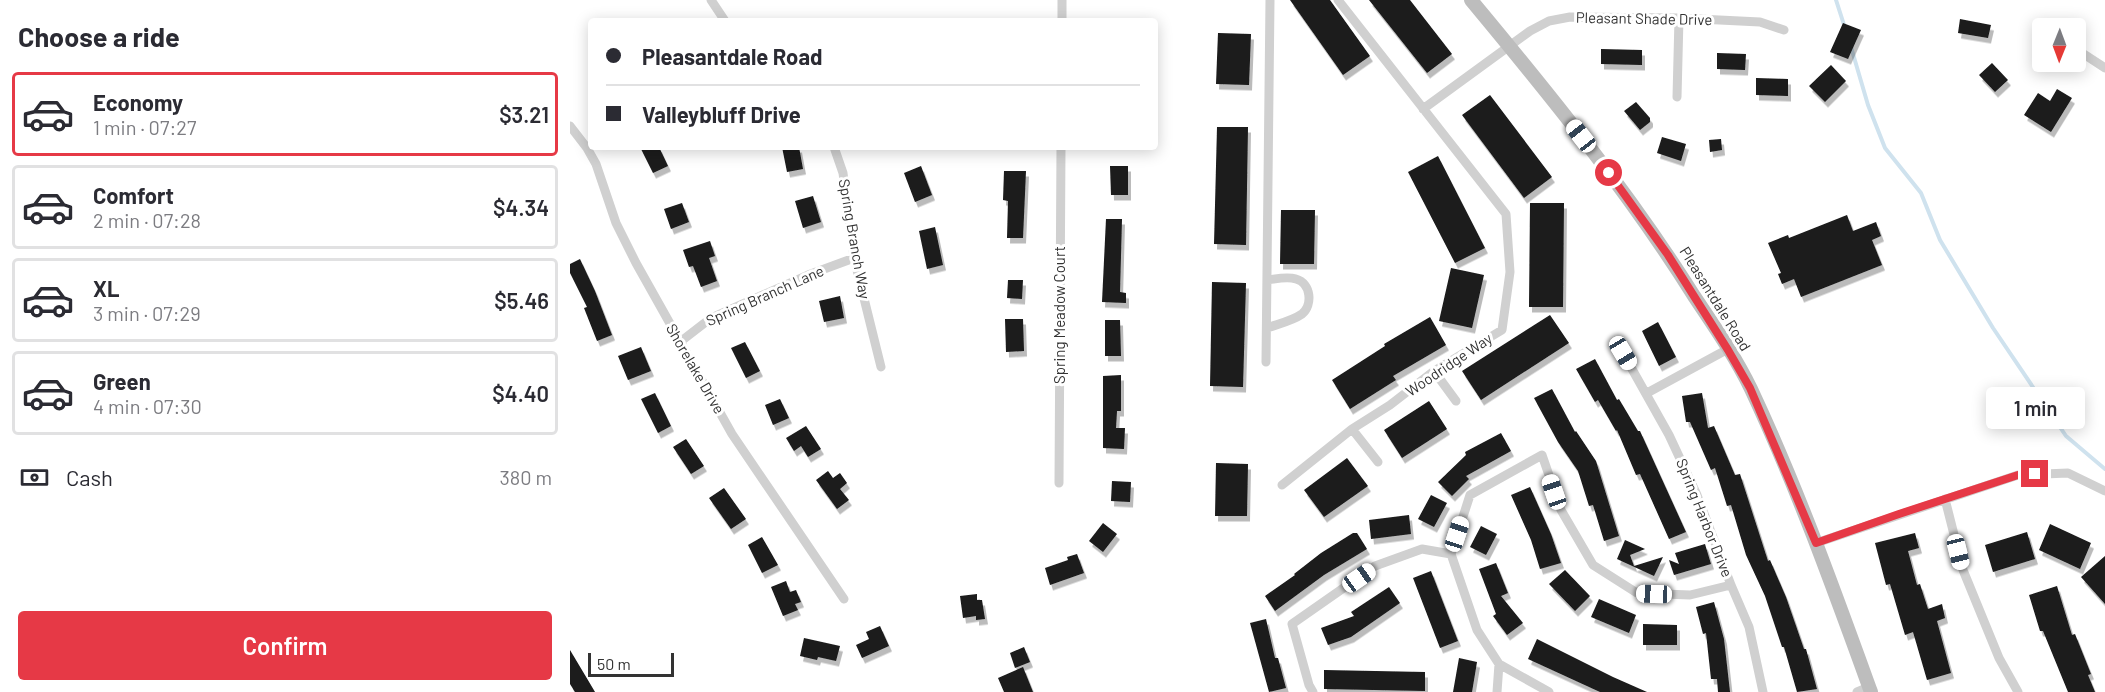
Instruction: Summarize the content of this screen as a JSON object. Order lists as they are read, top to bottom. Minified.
{"streets":{"main road":["Pleasantdale Road"],"street":["Pleasant Shade Drive","Spring Branch Way","Spring Branch Lane","Spring Meadow Court","Woodridge Way","Shorelake Drive","Spring Harbor Drive"]},"crossings":[["Pleasant Shade Drive","Pleasantdale Road"],["Spring Branch Way","Spring Branch Lane"],["Spring Branch Lane","Shorelake Drive"]],"scale_bar":"50 m","north":"bottom","page":{"heading":"Choose a ride","banner":["Pleasantdale Road","Valleybluff Drive"],"list":[{"name":"Economy","note":"1 min · 07:27","value":"$3.21"},{"name":"Comfort","note":"2 min · 07:28","value":"$4.34"},{"name":"XL","note":"3 min · 07:29","value":"$5.46"},{"name":"Green","note":"4 min · 07:30","value":"$4.40"}],"bubble":"1 min","pay":["Cash","380 m"],"buttons":"Confirm","scale":"50 m"}}
